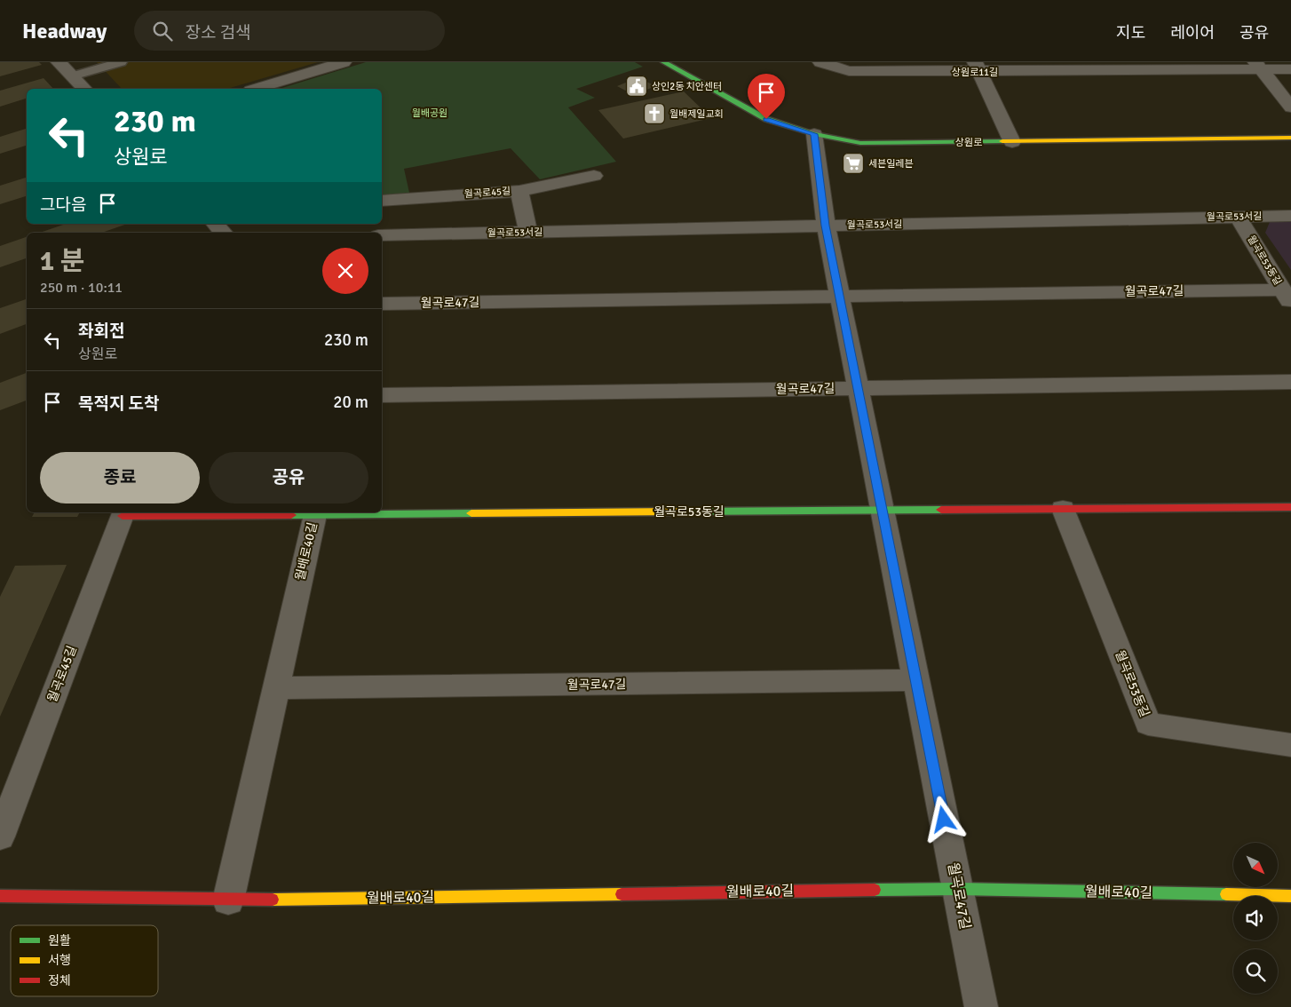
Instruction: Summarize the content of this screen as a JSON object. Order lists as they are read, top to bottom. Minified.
{"streets":{"street":["상원로11길","상원로","월곡로45길","월곡로53서길","월곡로53동길","월곡로47길","월배로40길"]},"crossings":[["상원로","월곡로47길"],["월곡로45길","월곡로53동길"],["월곡로53서길","월곡로53동길"],["월곡로53서길","월곡로47길"],["월곡로53동길","월곡로47길"],["월곡로53동길","월배로40길"],["월곡로47길","월배로40길"]],"parks":["월배공원"],"places":{"public building":["상인2동 치안센터"],"church":["월배제일교회"],"supermarket":["세븐일레븐"]},"legend":["원활","서행","정체"],"north":"bottom right","page":{"header":"Headway","search":"장소 검색","nav":["지도","레이어","공유"],"turn":["230 m","상원로"],"then":"그다음","heading":["1 분","250 m · 10:11"],"list":[{"name":"좌회전","note":"상원로","value":"230 m"},{"name":"목적지 도착","value":"20 m"}],"buttons":["종료","공유"]}}
